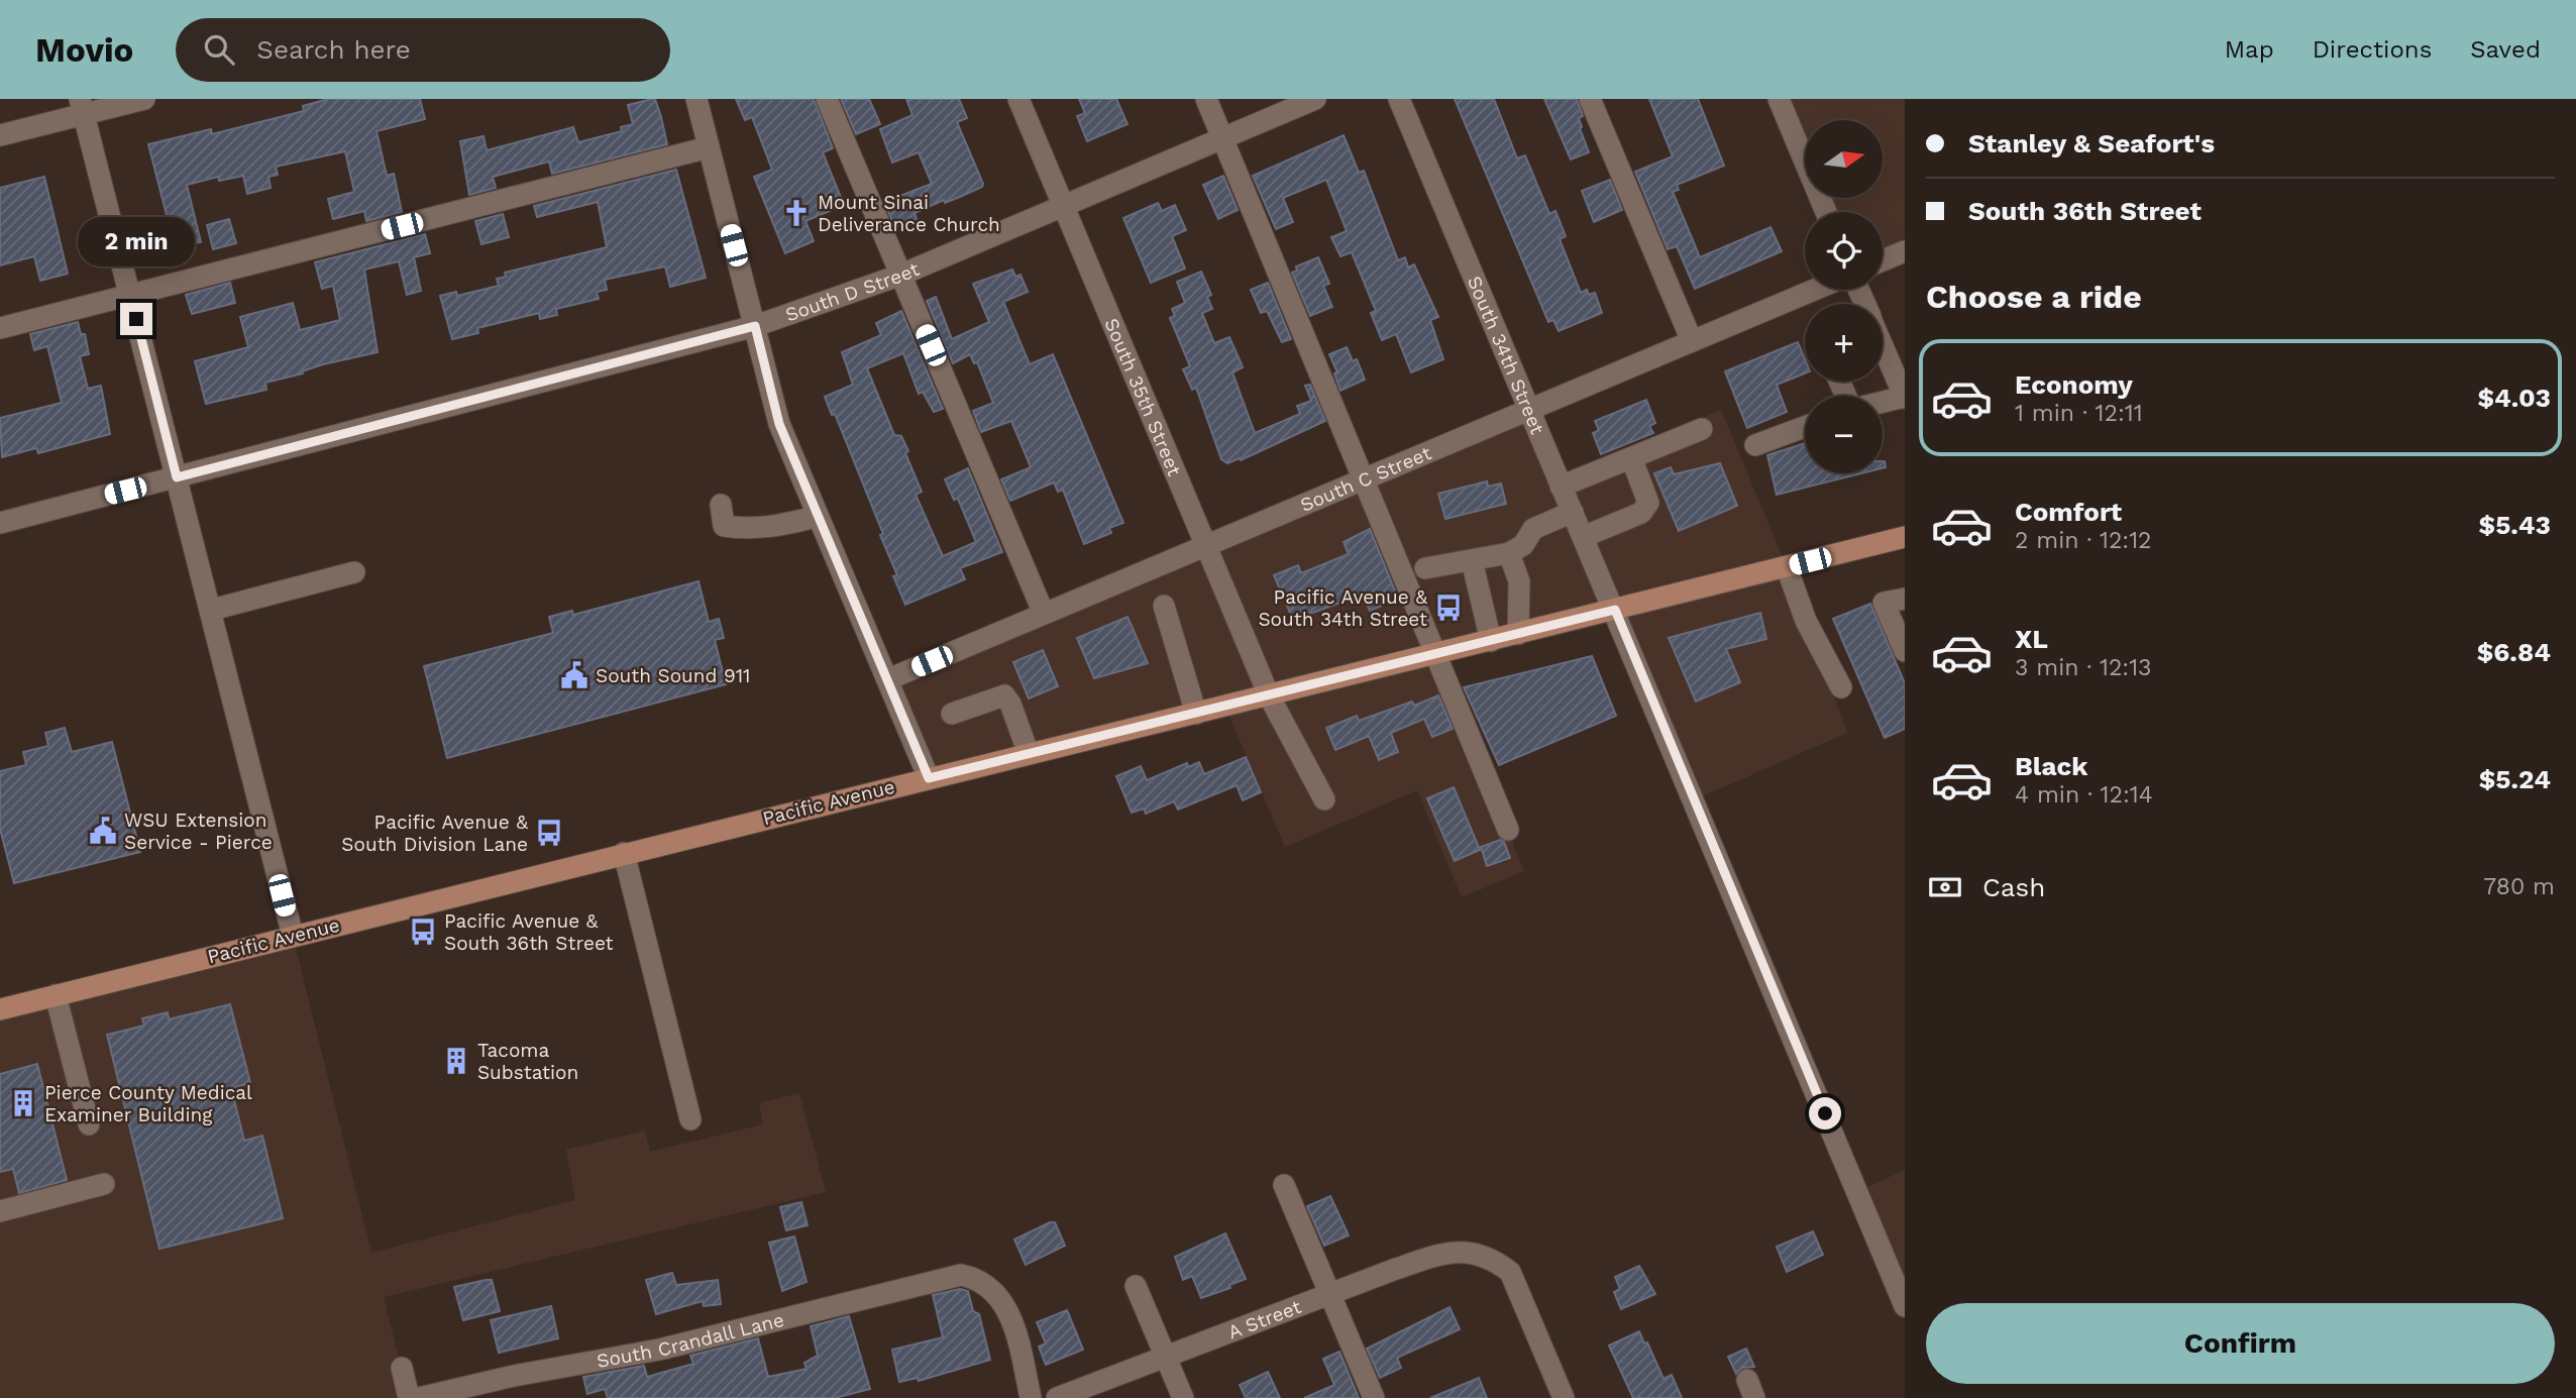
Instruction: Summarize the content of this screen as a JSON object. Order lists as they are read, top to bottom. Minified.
{"streets":{"main road":["Pacific Avenue"],"street":["South D Street","South 34th Street","South 35th Street","South C Street","A Street","South Crandall Lane"]},"crossings":[["South D Street","South 35th Street"],["South 34th Street","South C Street"],["South 34th Street","Pacific Avenue"],["South 35th Street","South C Street"],["South 35th Street","Pacific Avenue"]],"places":{"church":["Mount Sinai Deliverance Church"],"bus stop":["Pacific Avenue & South 34th Street","Pacific Avenue & South Division Lane","Pacific Avenue & South 36th Street"],"public building":["South Sound 911","WSU Extension Service - Pierce"],"building":["Tacoma Substation","Pierce County Medical Examiner Building"]},"north":"right","page":{"header":"Movio","search":"Search here","nav":["Map","Directions","Saved"],"banner":["Stanley & Seafort's","South 36th Street"],"map_buttons":["+","−"],"bubble":"2 min","heading":"Choose a ride","list":[{"name":"Economy","note":"1 min · 12:11","value":"$4.03"},{"name":"Comfort","note":"2 min · 12:12","value":"$5.43"},{"name":"XL","note":"3 min · 12:13","value":"$6.84"},{"name":"Black","note":"4 min · 12:14","value":"$5.24"}],"pay":["Cash","780 m"],"buttons":"Confirm"}}
